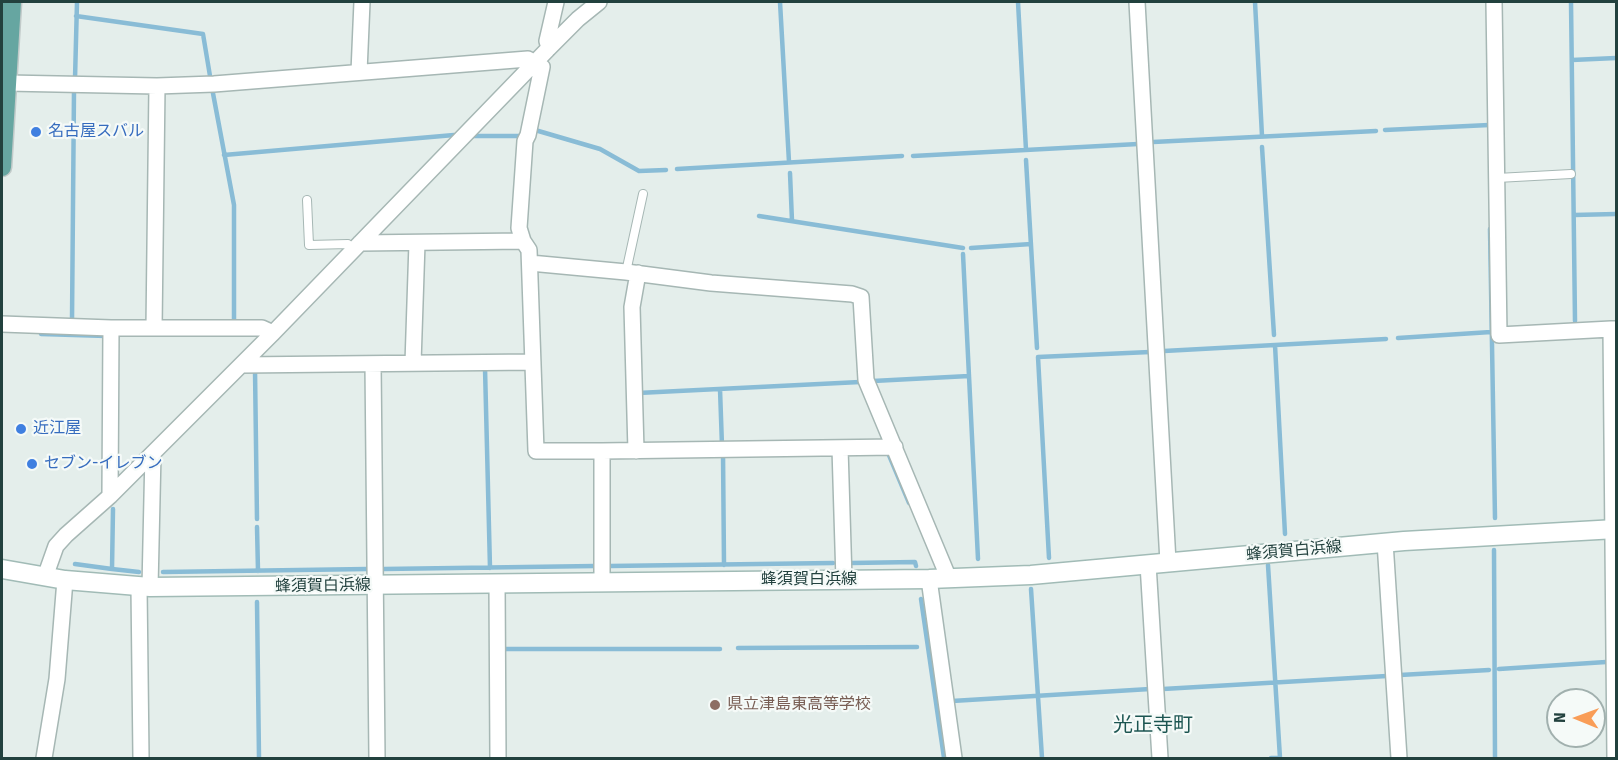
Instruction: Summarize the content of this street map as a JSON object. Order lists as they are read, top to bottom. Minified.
{"streets":{"main road":["蜂須賀白浜線"]},"districts":["光正寺町"],"places":["名古屋スバル","近江屋","セブン-イレブン","県立津島東高等学校"],"north":"left"}
